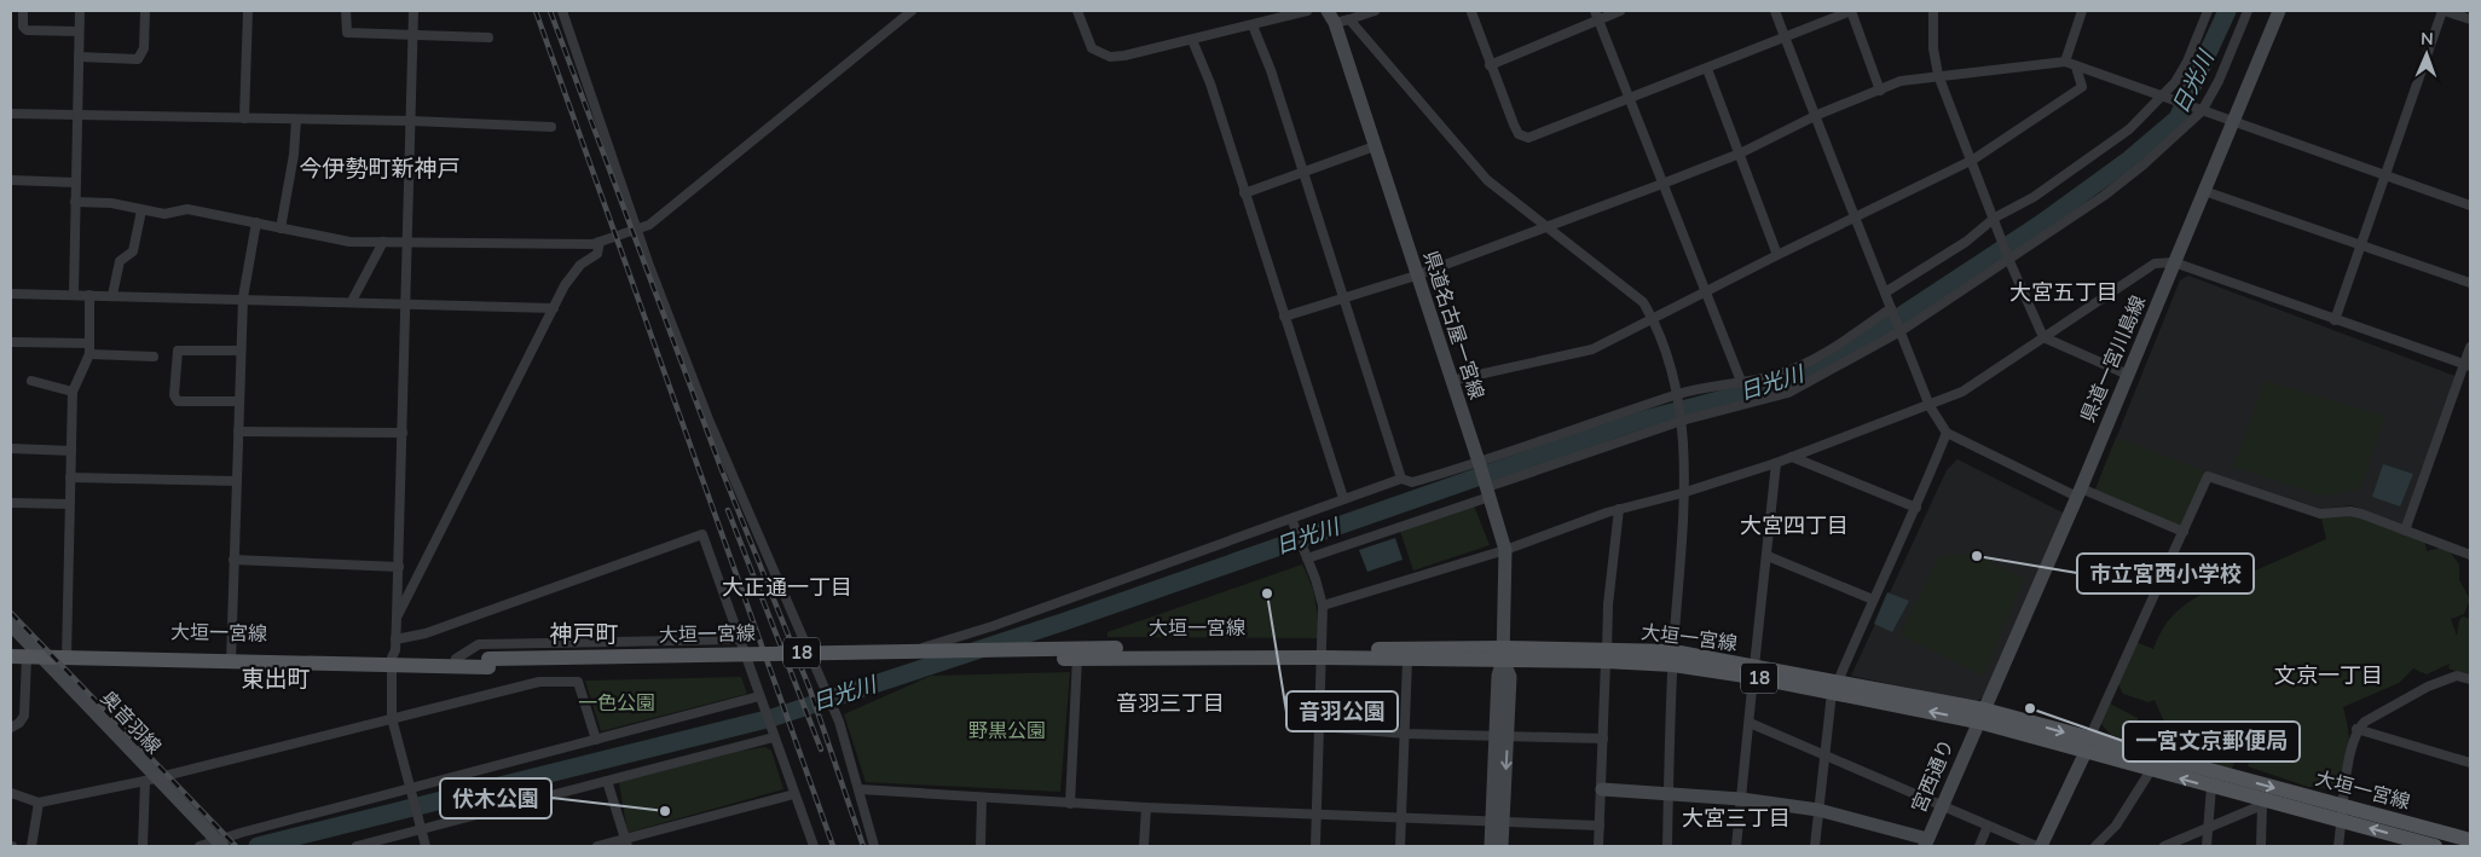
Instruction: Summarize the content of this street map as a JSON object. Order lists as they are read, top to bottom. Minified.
{"streets":{"main road":["県道名古屋一宮線","県道一宮川島線","大垣一宮線","18","奥音羽線","宮西通り"]},"crossings":[["県道名古屋一宮線","大垣一宮線"],["県道一宮川島線","大垣一宮線"],["県道一宮川島線","宮西通り"],["大垣一宮線","奥音羽線"],["大垣一宮線","宮西通り"]],"districts":["今伊勢町新神戸","大宮五丁目","大宮四丁目","大正通一丁目","神戸町","文京一丁目","東出町","音羽三丁目","大宮三丁目"],"water":["日光川"],"parks":["一色公園","野黒公園"],"places":["市立宮西小学校","音羽公園","一宮文京郵便局","伏木公園"],"north":"top"}
